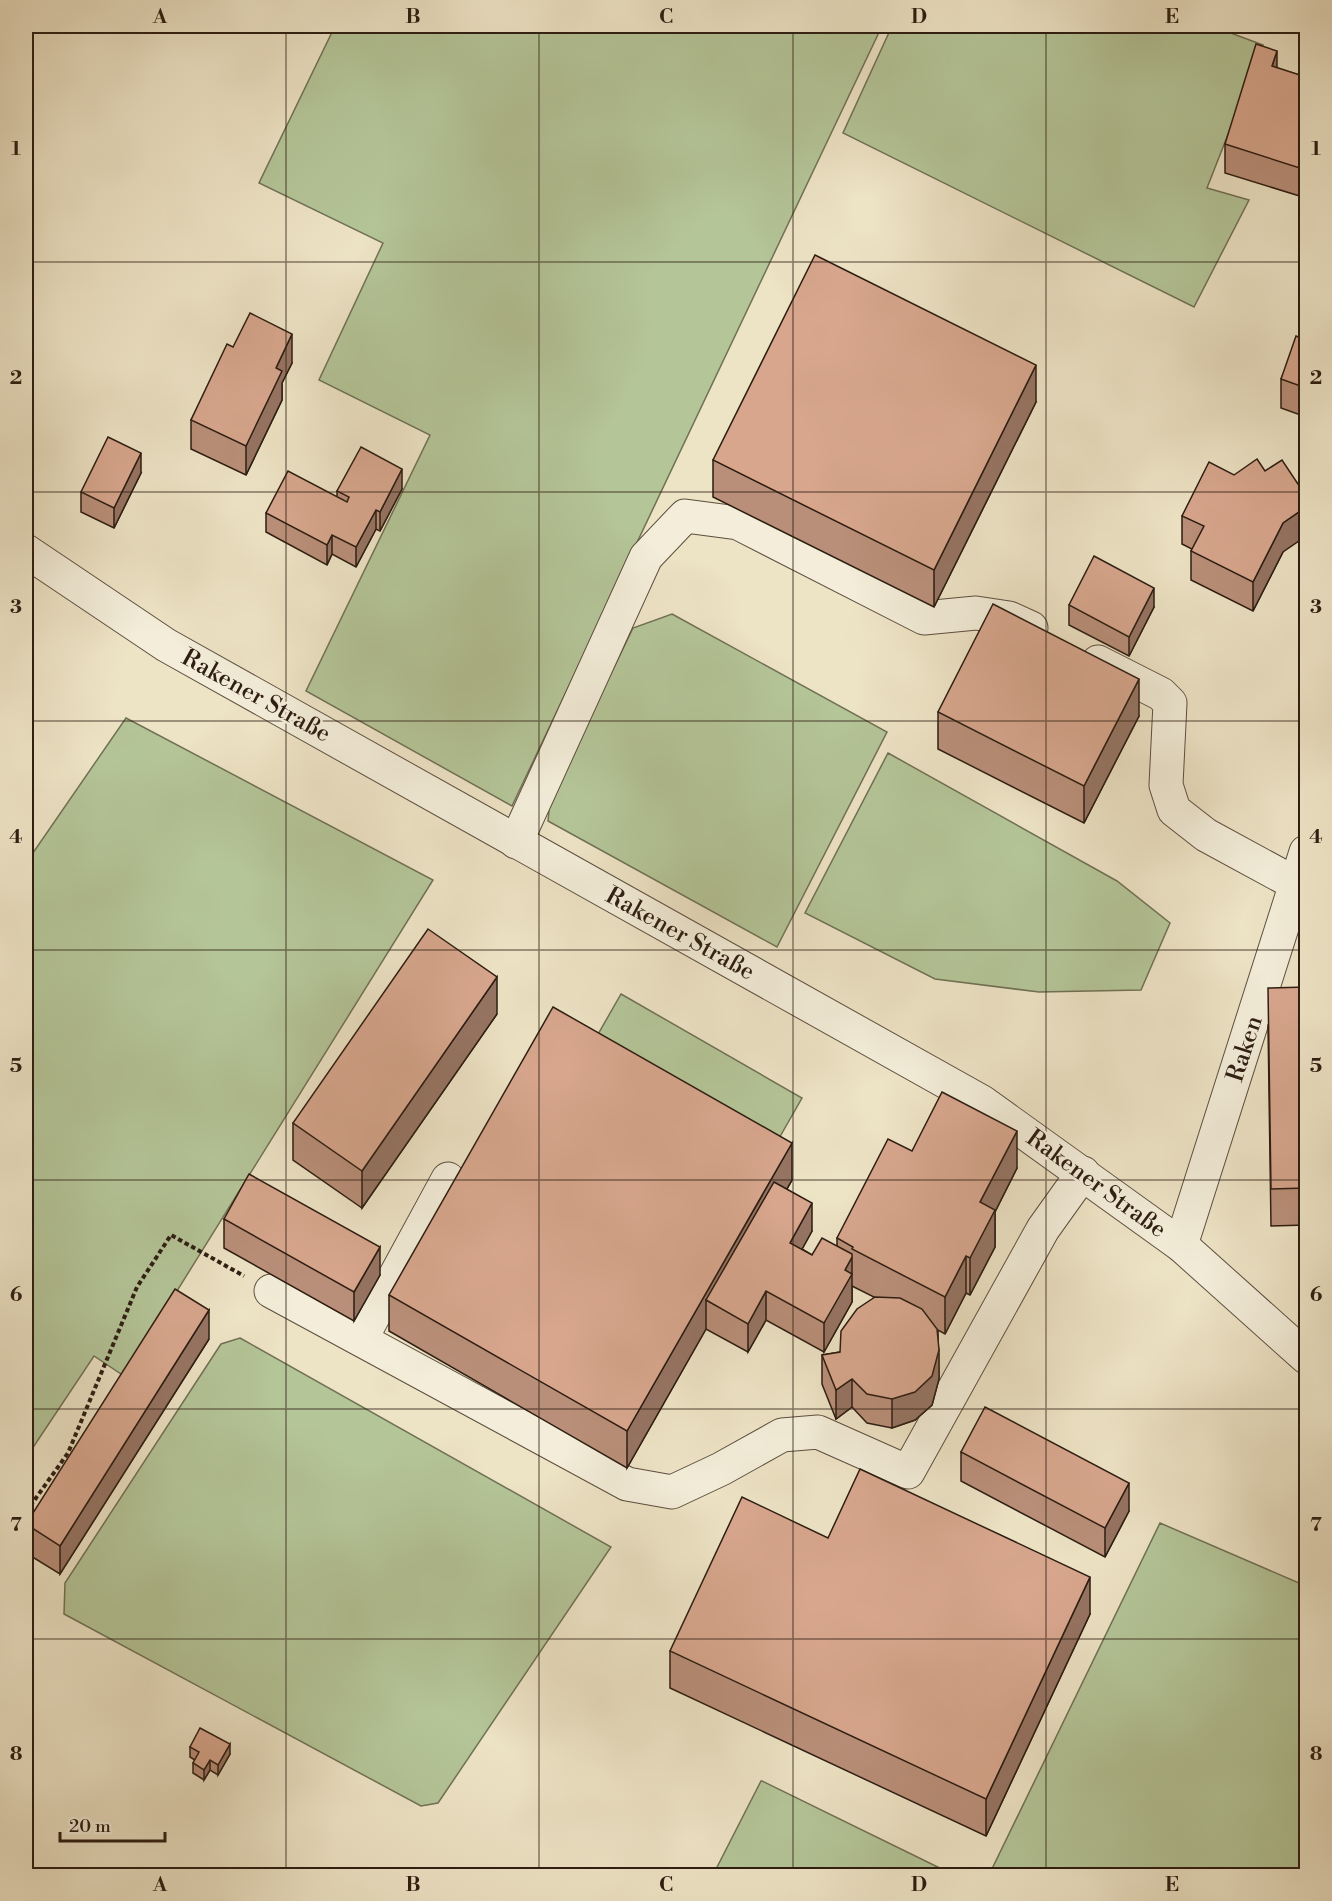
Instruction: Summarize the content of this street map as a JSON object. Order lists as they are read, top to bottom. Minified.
{"streets":{"street":["Rakener Straße","Raken"]},"crossings":[["Rakener Straße","Raken"]],"scale_bar":"20 m","grid":{"columns":["A","B","C","D","E"],"rows":["1","2","3","4","5","6","7","8"]}}
